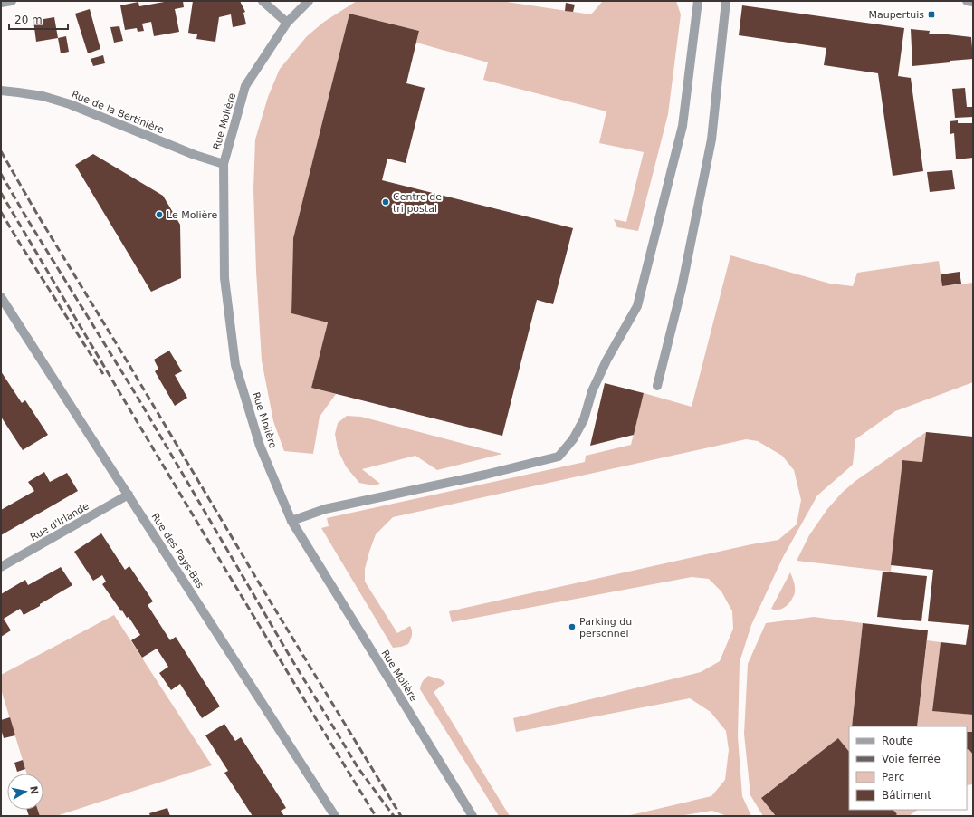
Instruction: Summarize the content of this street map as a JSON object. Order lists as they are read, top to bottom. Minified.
{"streets":{"street":["Rue de la Bertinière","Rue Molière","Rue d'Irlande","Rue des Pays-Bas"]},"crossings":[["Rue de la Bertinière","Rue Molière"],["Rue d'Irlande","Rue des Pays-Bas"]],"places":{"transit":["Maupertuis"],"other":["Centre de tri postal","Le Molière","Parking du personnel"]},"legend":["Route","Voie ferrée","Parc","Bâtiment"],"scale_bar":"20 m","north":"right"}
